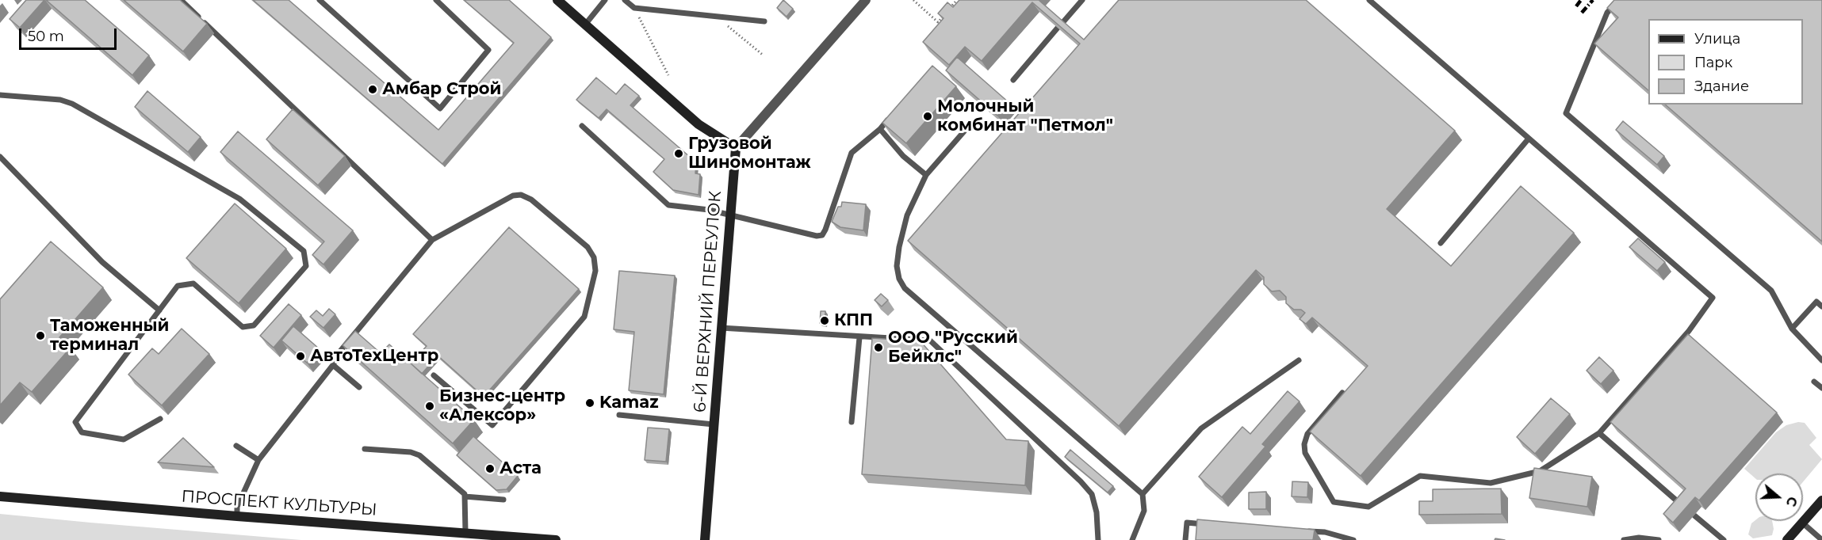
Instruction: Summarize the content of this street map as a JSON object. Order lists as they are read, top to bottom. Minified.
{"streets":{"street":["6-Й ВЕРХНИЙ ПЕРЕУЛОК","ПРОСПЕКТ КУЛЬТУРЫ"]},"places":["Амбар Строй","Молочный комбинат \"Петмол\"","Грузовой Шиномонтаж","КПП","Таможенный терминал","ООО \"Русский Бейклс\"","АвтоТехЦентр","Kamaz","Бизнес-центр «Алексор»","Аста"],"legend":["Улица","Парк","Здание"],"scale_bar":"50 m","north":"right"}
